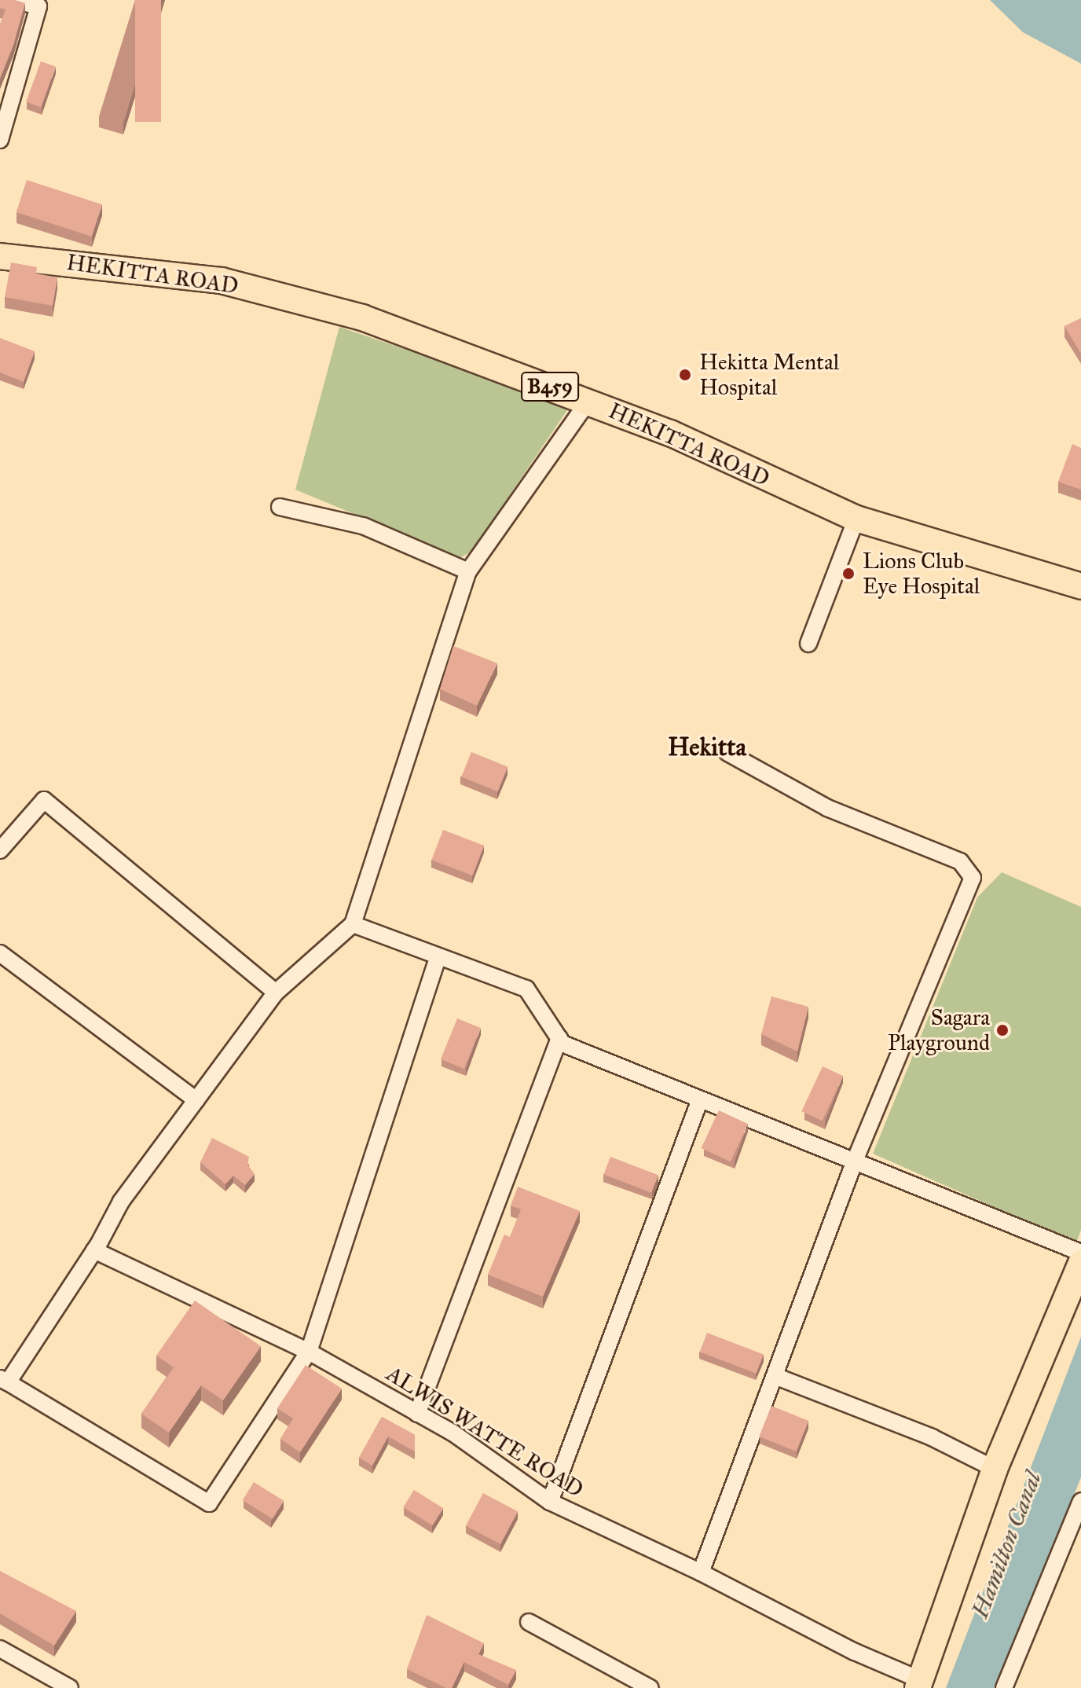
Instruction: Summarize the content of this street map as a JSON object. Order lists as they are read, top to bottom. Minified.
{"streets":{"main road":["HEKITTA ROAD","B459"],"street":["ALWIS WATTE ROAD"]},"districts":["Hekitta"],"water":["Hamilton Canal"],"places":["Hekitta Mental Hospital","Lions Club Eye Hospital","Sagara Playground"]}
